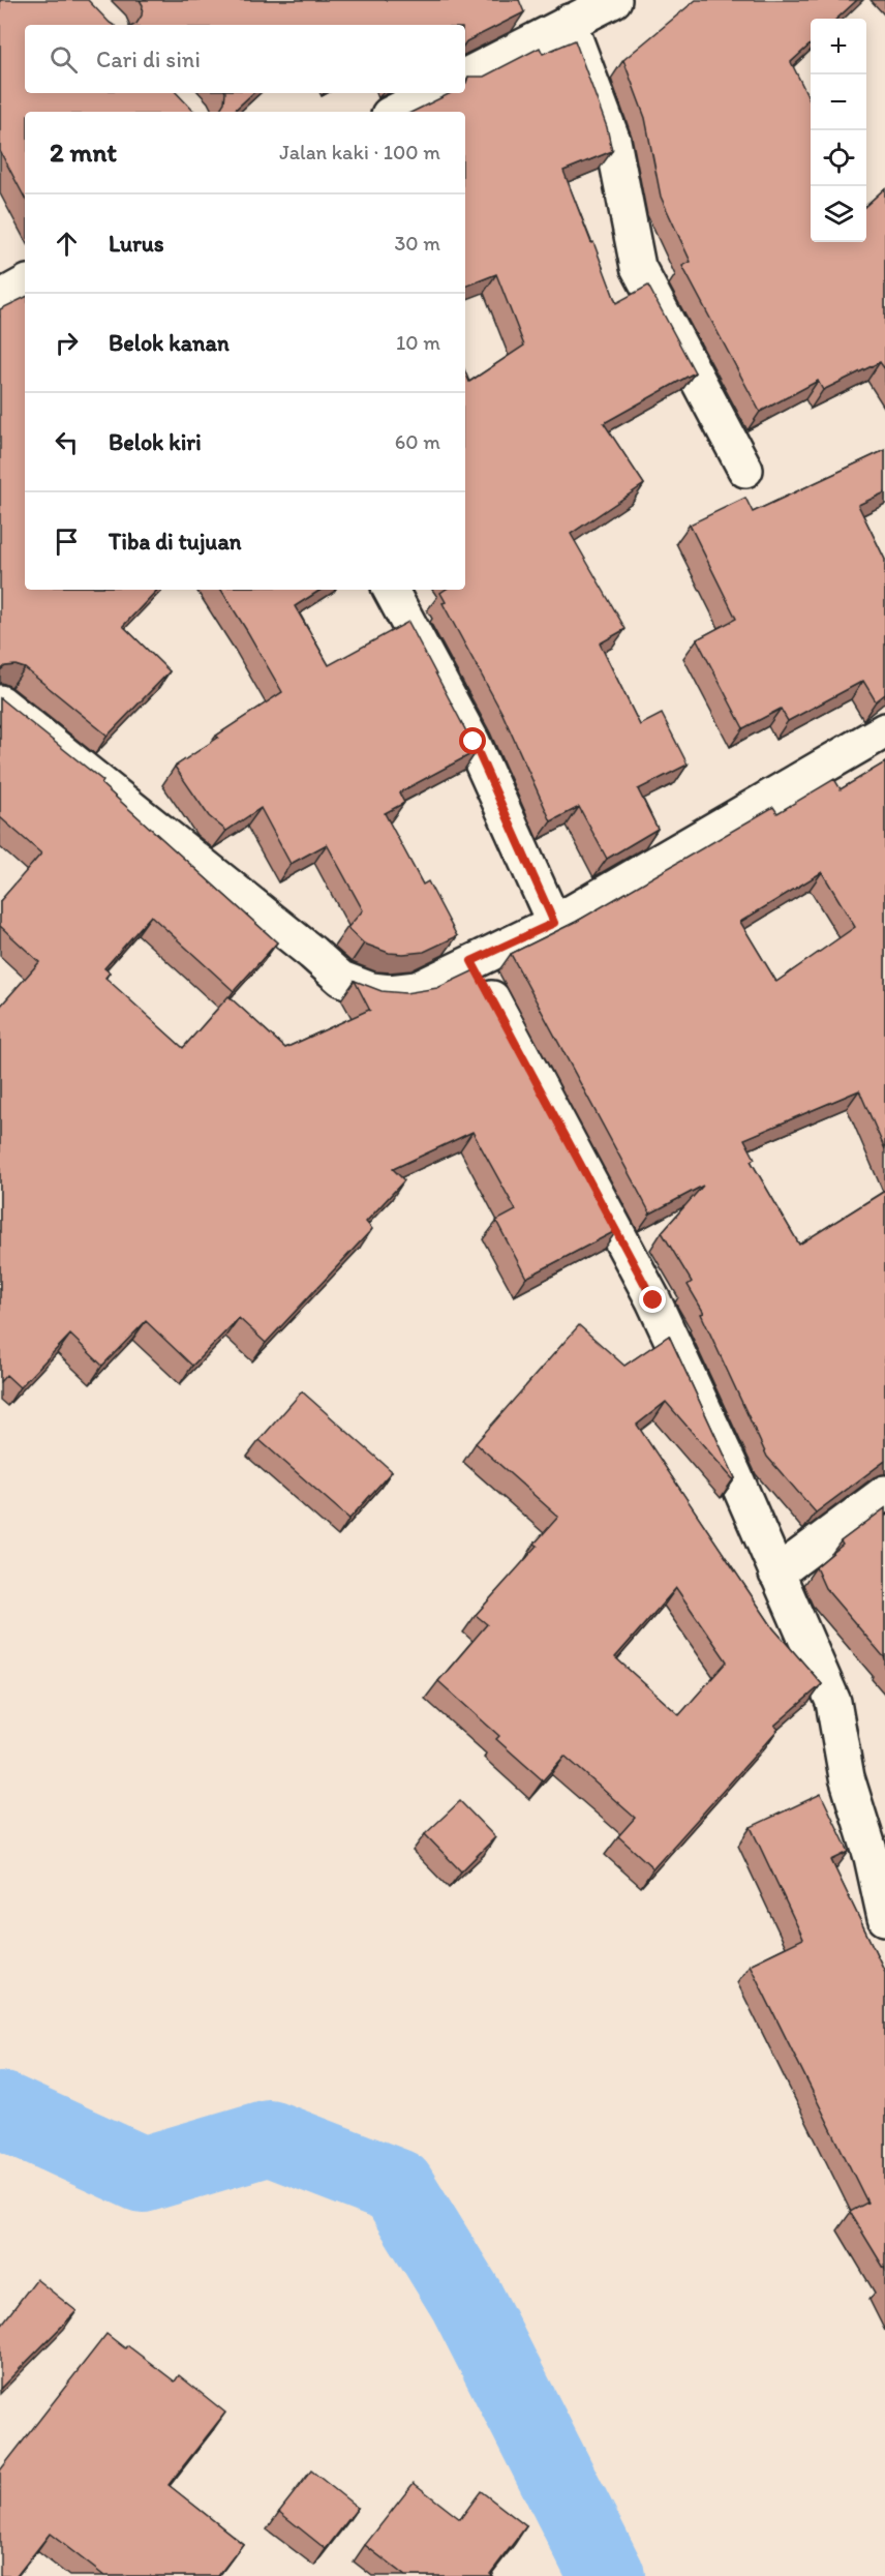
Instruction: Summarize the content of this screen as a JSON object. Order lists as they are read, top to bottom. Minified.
{"page":{"map_buttons":["+","−"],"search":"Cari di sini","heading":["2 mnt","Jalan kaki · 100 m"],"list":[["Lurus","30 m"],["Belok kanan","10 m"],["Belok kiri","60 m"],"Tiba di tujuan"]}}
